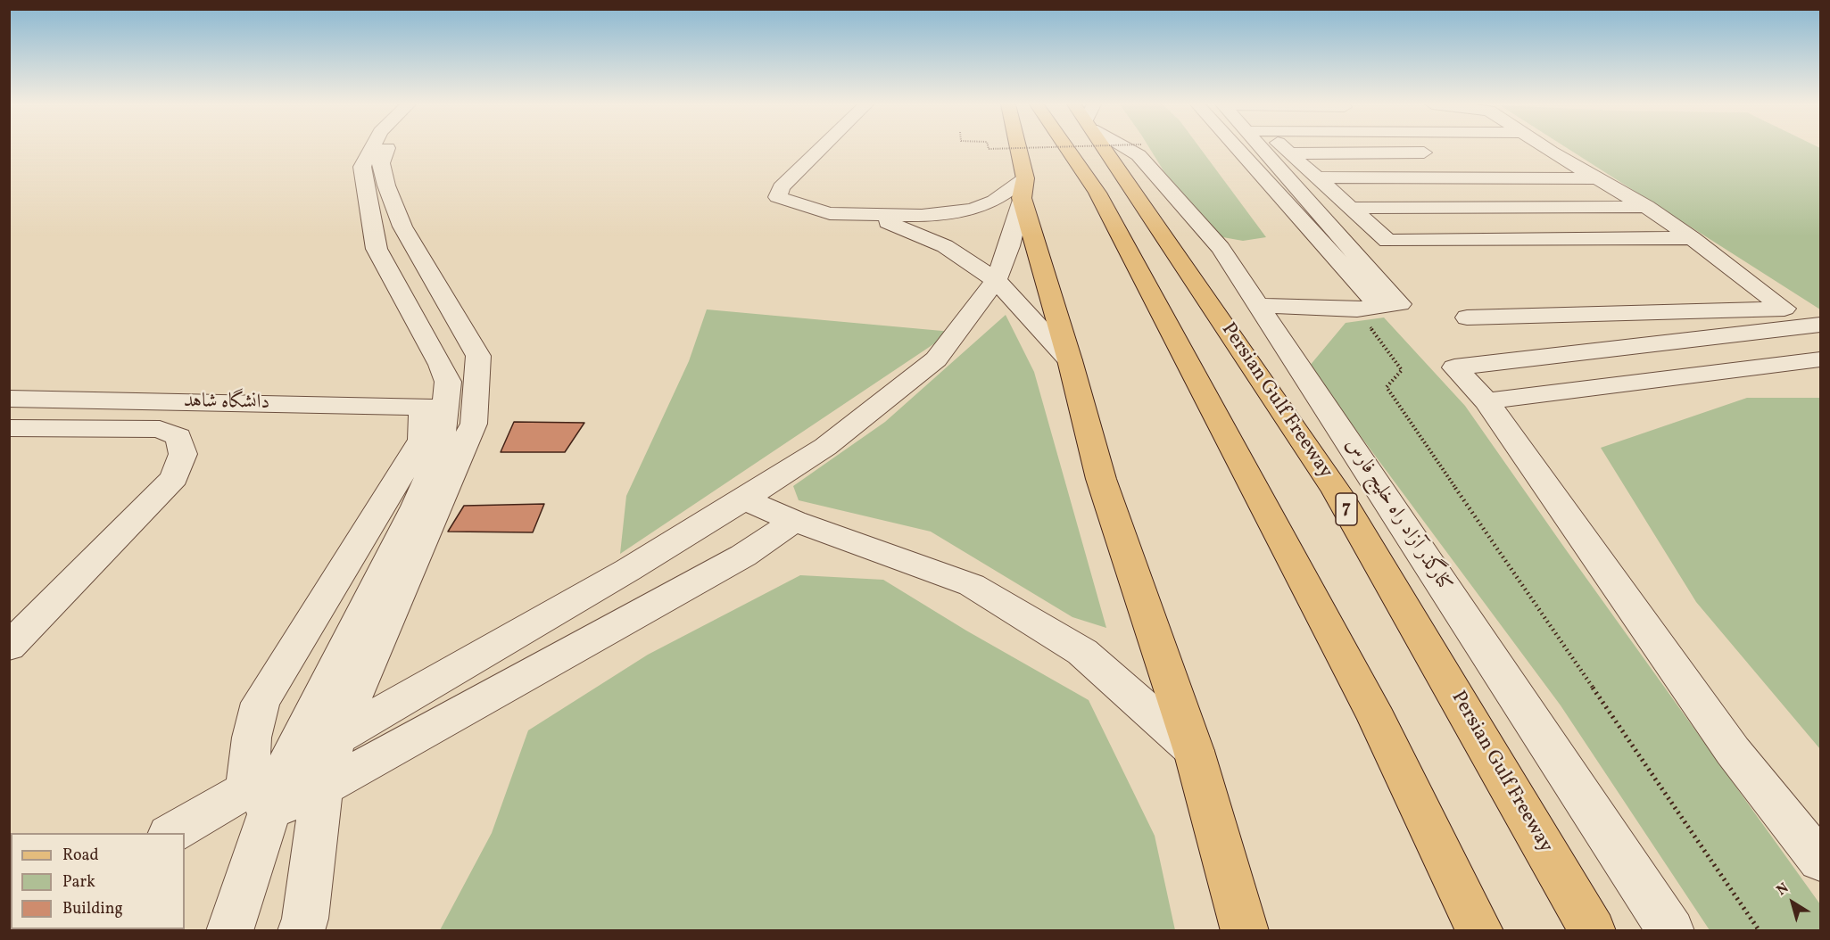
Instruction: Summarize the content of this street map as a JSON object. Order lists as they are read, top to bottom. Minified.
{"streets":{"main road":["Persian Gulf Freeway","7"],"street":["دانشگاه شاهد","کنارگذر آزاد راه خلیج فارس"]},"legend":["Road","Park","Building"],"north":"top left"}
